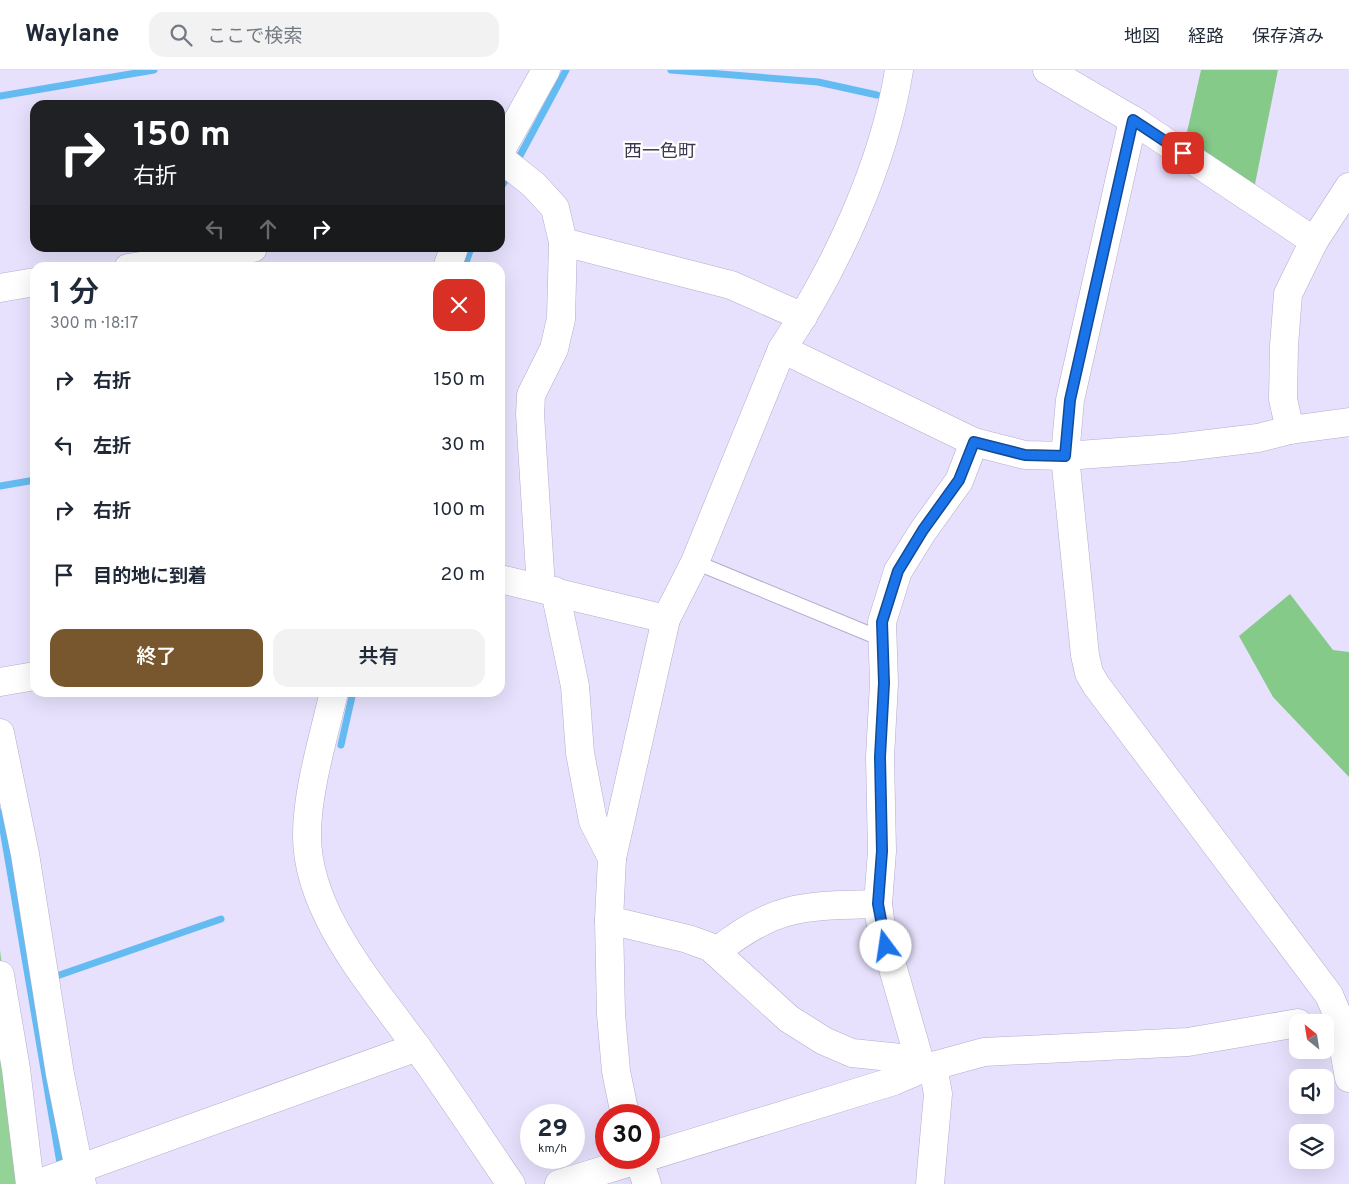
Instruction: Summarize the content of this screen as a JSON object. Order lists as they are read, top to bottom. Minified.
{"districts":["西一色町"],"north":"top left","page":{"header":"Waylane","search":"ここで検索","nav":["地図","経路","保存済み"],"turn":["150 m","右折"],"heading":["1 分","300 m · 18:17"],"list":[{"name":"右折","value":"150 m"},{"name":"左折","value":"30 m"},{"name":"右折","value":"100 m"},{"name":"目的地に到着","value":"20 m"}],"buttons":["終了","共有"],"speed":"29 km/h","limit":"30"}}
